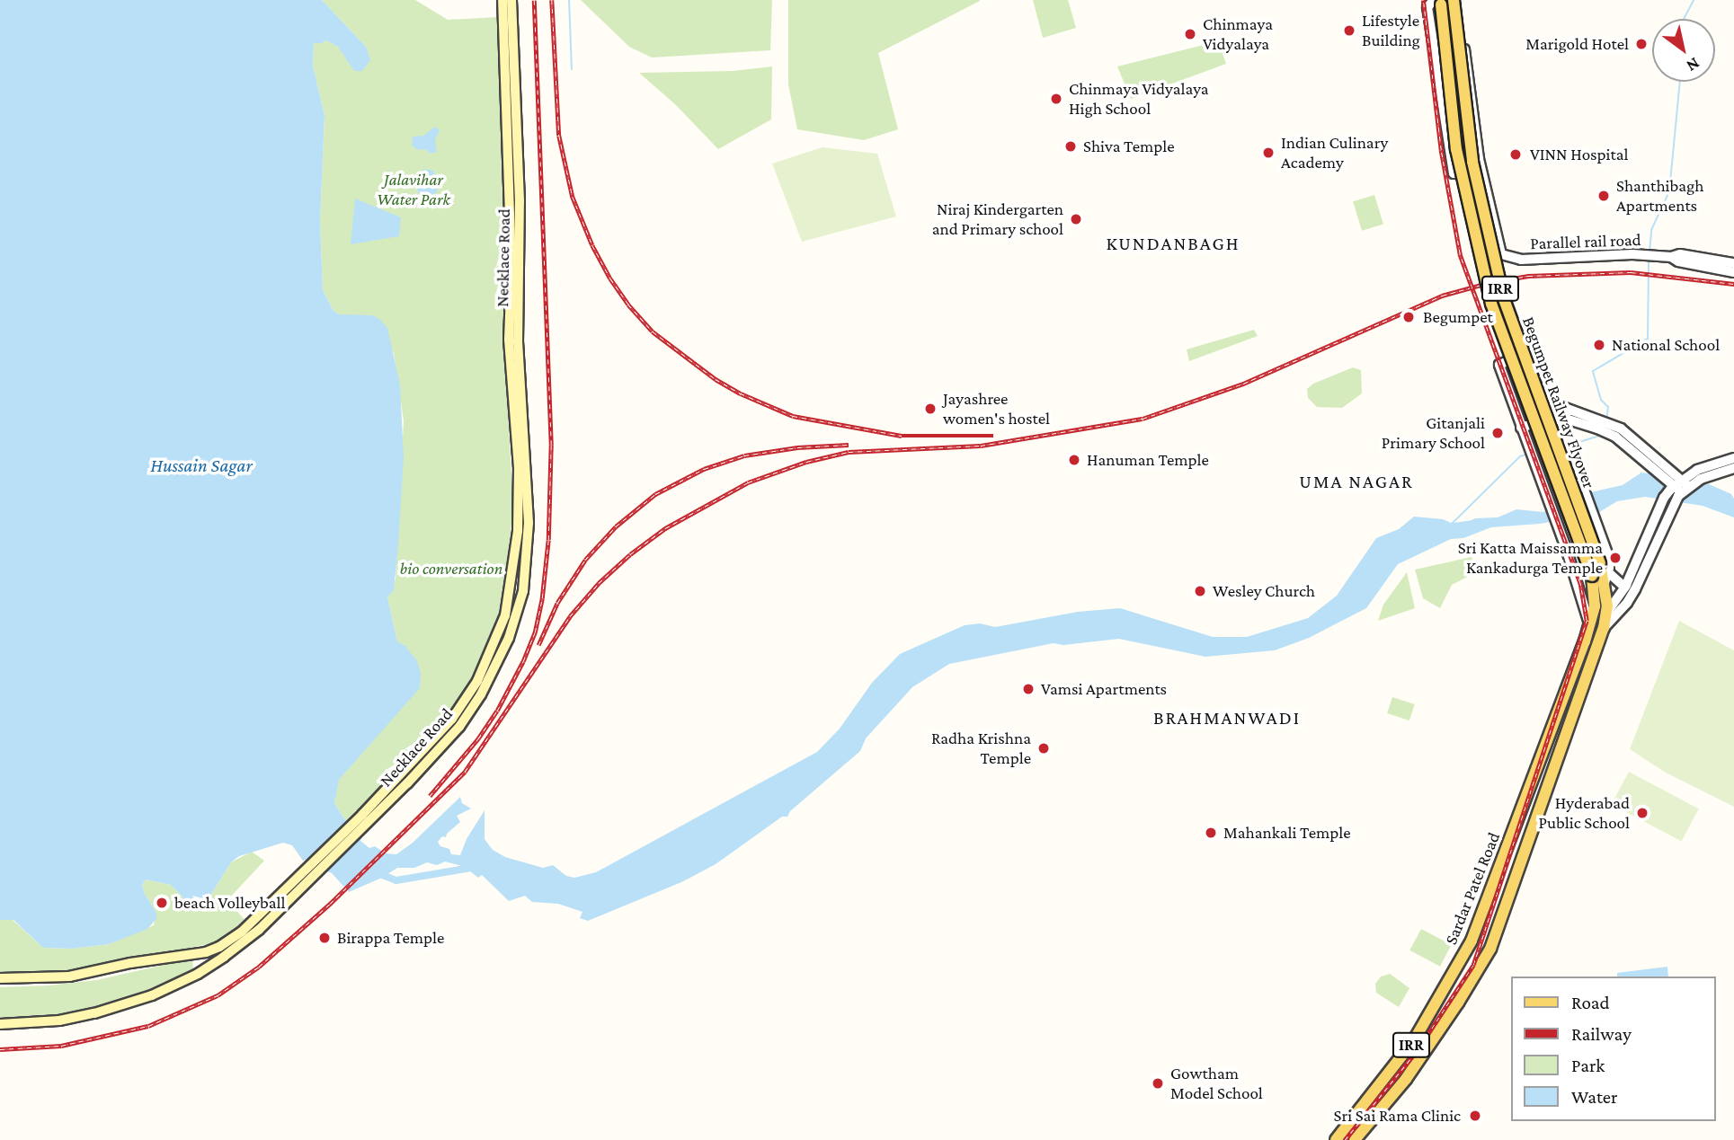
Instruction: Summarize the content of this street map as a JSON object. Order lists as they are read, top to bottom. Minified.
{"streets":{"main road":["Necklace Road","IRR","Begumpet Railway Flyover","Sardar Patel Road"],"street":["Parallel rail road"]},"crossings":[["IRR","Begumpet Railway Flyover"],["Begumpet Railway Flyover","Sardar Patel Road"]],"districts":["KUNDANBAGH","UMA NAGAR","BRAHMANWADI"],"water":["Hussain Sagar"],"parks":["Jalavihar Water Park","bio conversation"],"places":["Lifestyle Building","Chinmaya Vidyalaya","Marigold Hotel","Chinmaya Vidyalaya High School","Shiva Temple","Indian Culinary Academy","VINN Hospital","Shanthibagh Apartments","Niraj Kindergarten and Primary school","Begumpet","National School","Jayashree women's hostel","Gitanjali Primary School","Hanuman Temple","Sri Katta Maissamma Kankadurga Temple","Wesley Church","Vamsi Apartments","Radha Krishna Temple","Hyderabad Public School","Mahankali Temple","beach Volleyball","Birappa Temple","Gowtham Model School","Sri Sai Rama Clinic"],"legend":["Road","Railway","Park","Water"],"north":"bottom right"}
